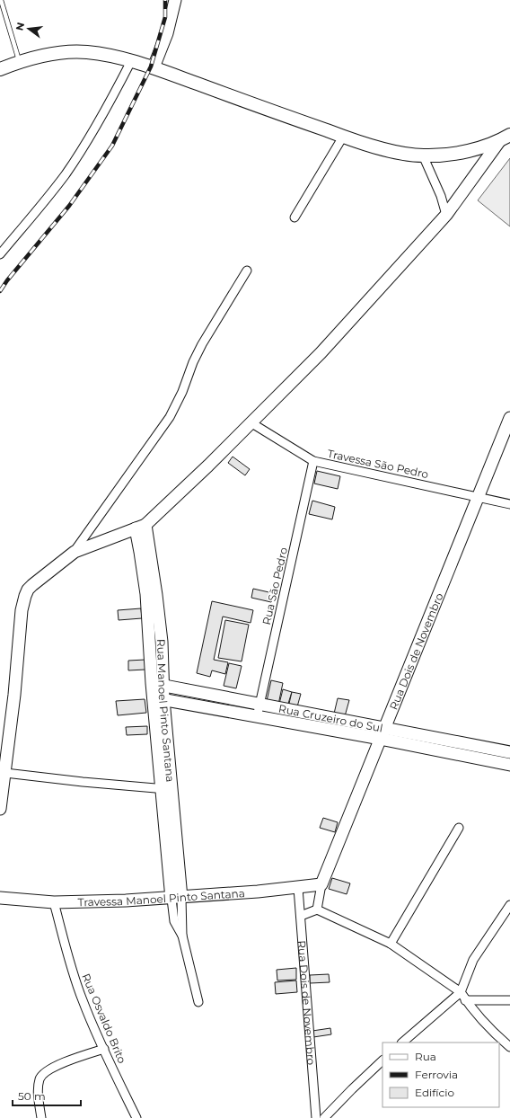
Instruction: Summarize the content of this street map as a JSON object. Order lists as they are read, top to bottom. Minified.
{"streets":{"street":["Travessa São Pedro","Rua São Pedro","Rua Dois de Novembro","Rua Manoel Pinto Santana","Rua Cruzeiro do Sul","Travessa Manoel Pinto Santana","Rua Osvaldo Brito"]},"crossings":[["Travessa São Pedro","Rua São Pedro"],["Travessa São Pedro","Rua Dois de Novembro"],["Rua São Pedro","Rua Cruzeiro do Sul"],["Rua Dois de Novembro","Rua Cruzeiro do Sul"],["Rua Dois de Novembro","Travessa Manoel Pinto Santana"],["Rua Manoel Pinto Santana","Rua Cruzeiro do Sul"],["Rua Manoel Pinto Santana","Travessa Manoel Pinto Santana"],["Travessa Manoel Pinto Santana","Rua Osvaldo Brito"]],"legend":["Rua","Ferrovia","Edifício"],"scale_bar":"50 m","north":"left"}
